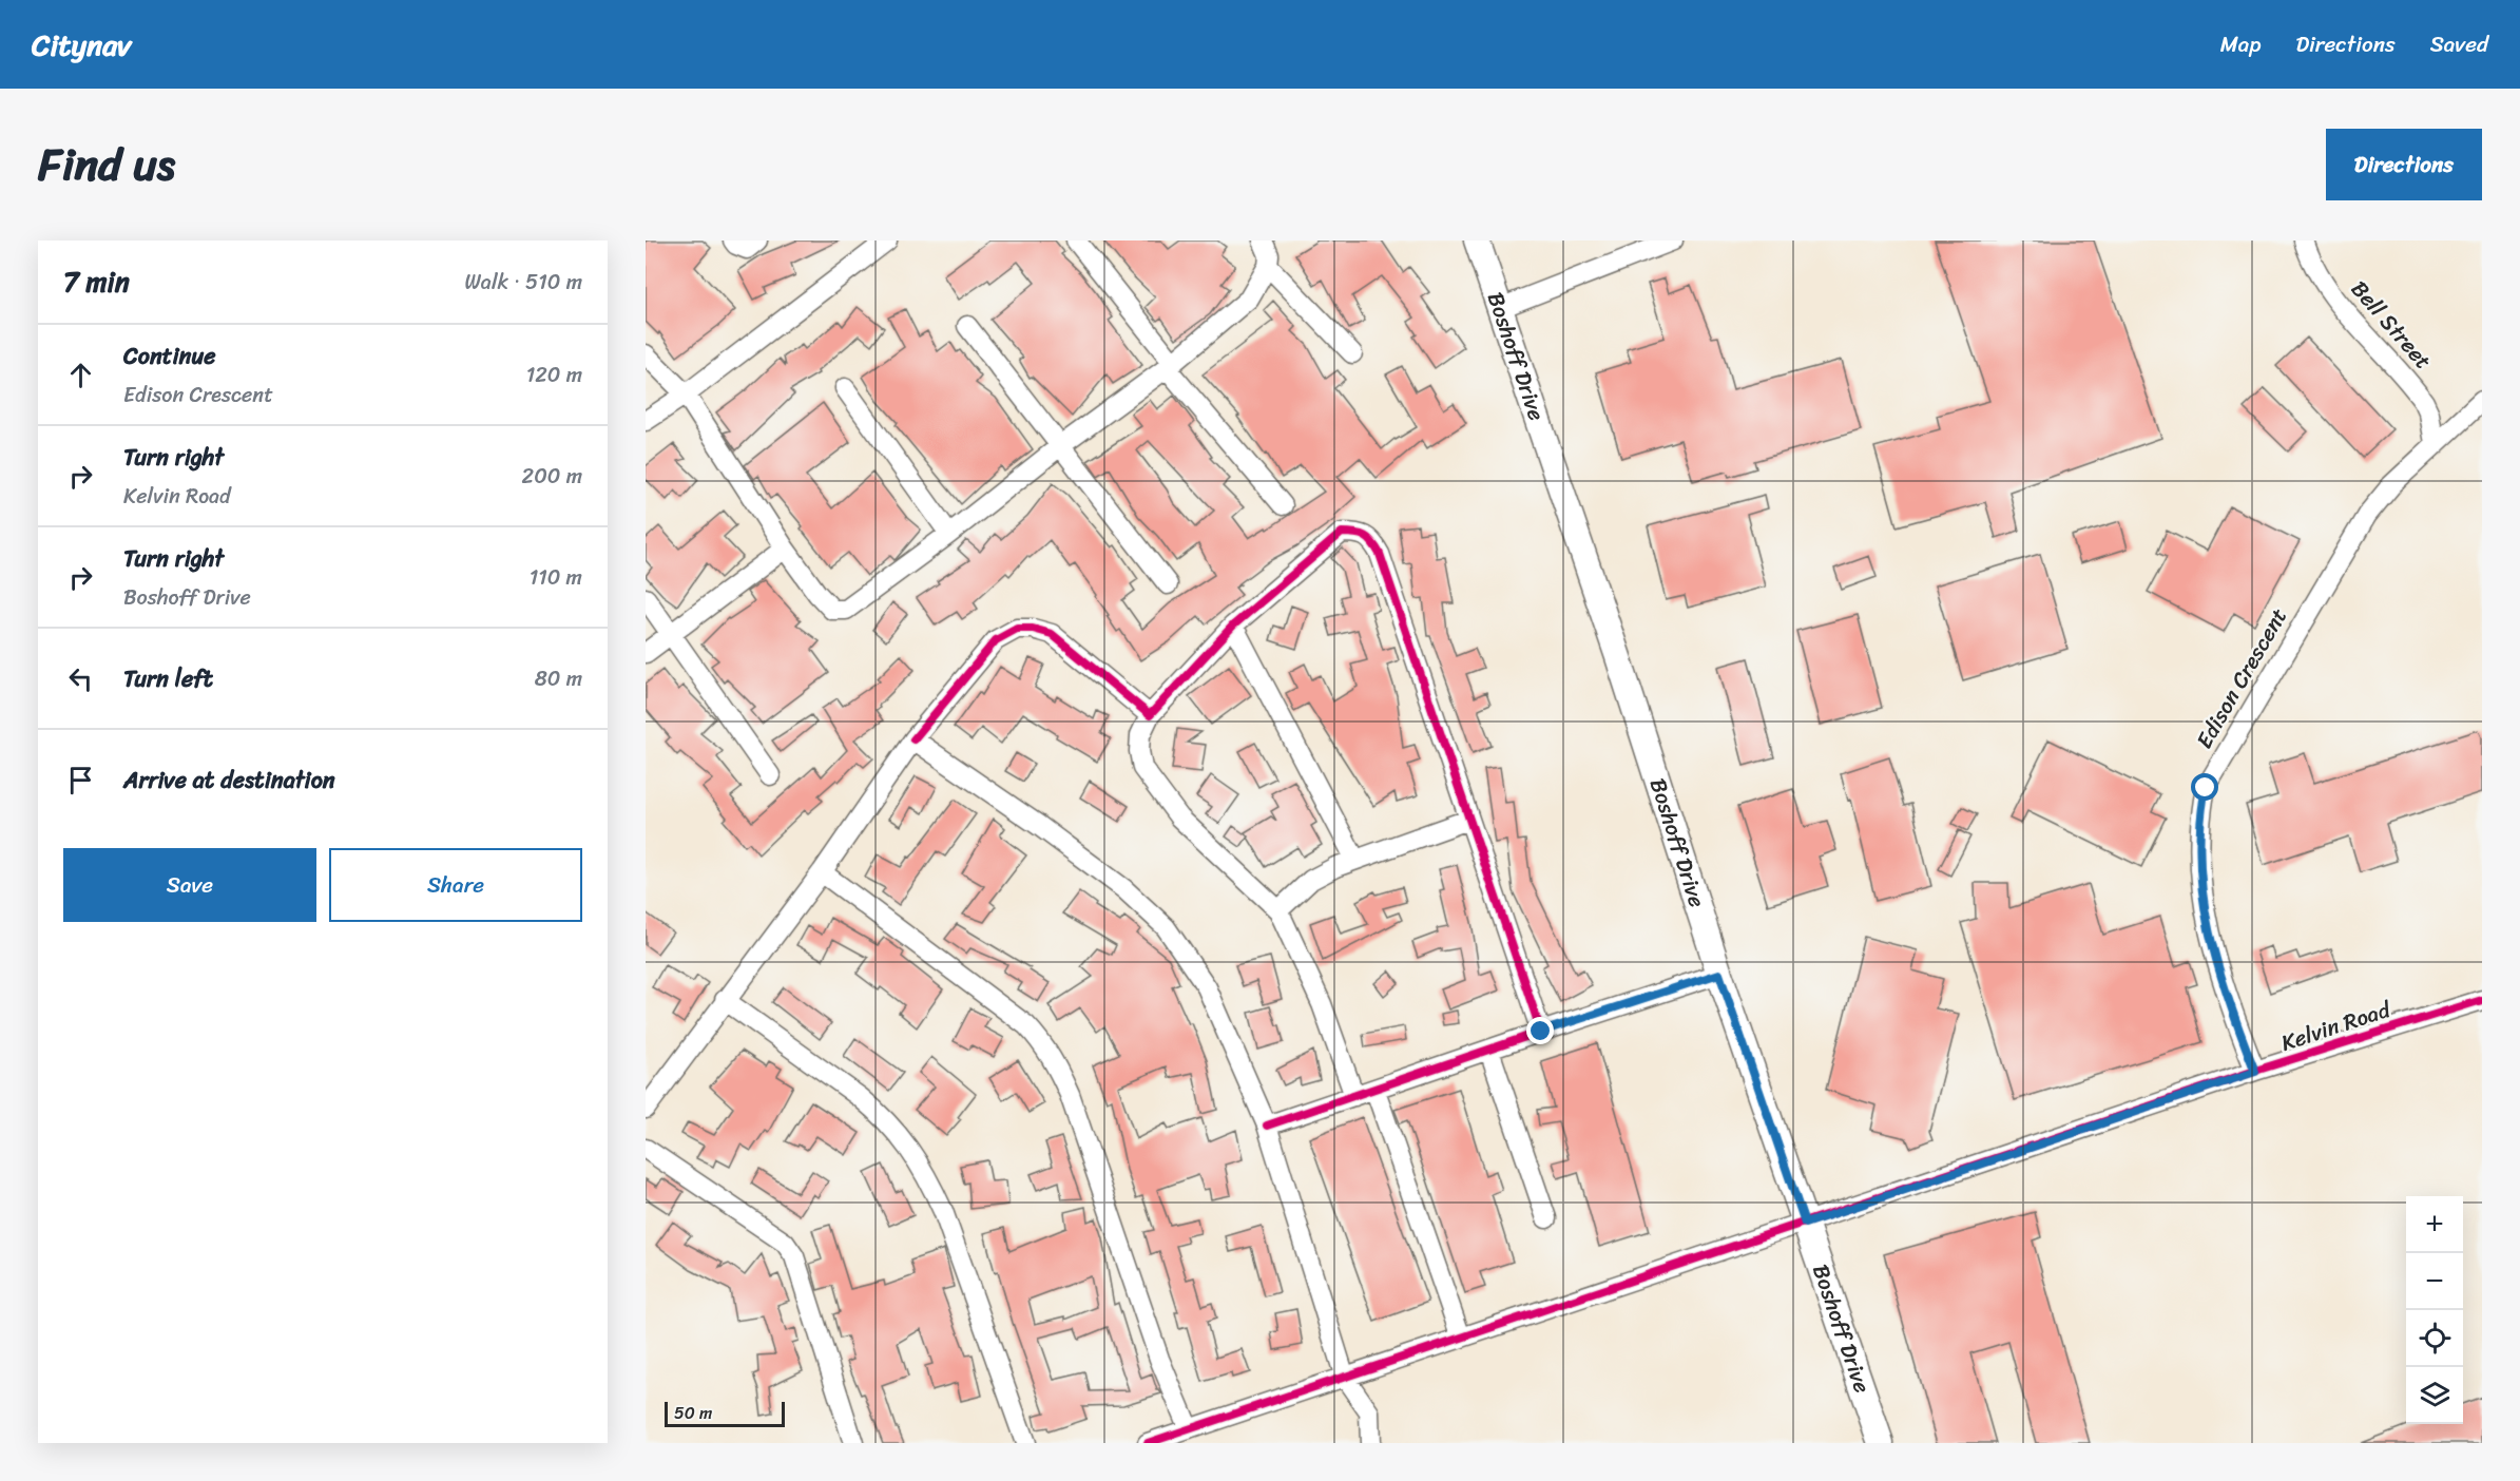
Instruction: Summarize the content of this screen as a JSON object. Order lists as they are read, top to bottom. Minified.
{"streets":{"main road":["Boshoff Drive"],"street":["Bell Street","Edison Crescent","Kelvin Road"]},"crossings":[["Bell Street","Edison Crescent"],["Boshoff Drive","Kelvin Road"],["Edison Crescent","Kelvin Road"]],"scale_bar":"50 m","page":{"header":"Citynav","nav":["Map","Directions","Saved"],"title":"Find us","buttons":["Directions",["Save","Share"]],"heading":["7 min","Walk · 510 m"],"list":[["Continue","Edison Crescent","120 m"],["Turn right","Kelvin Road","200 m"],["Turn right","Boshoff Drive","110 m"],["Turn left","80 m"],"Arrive at destination"],"map_buttons":["+","−"],"scale":"50 m"}}
